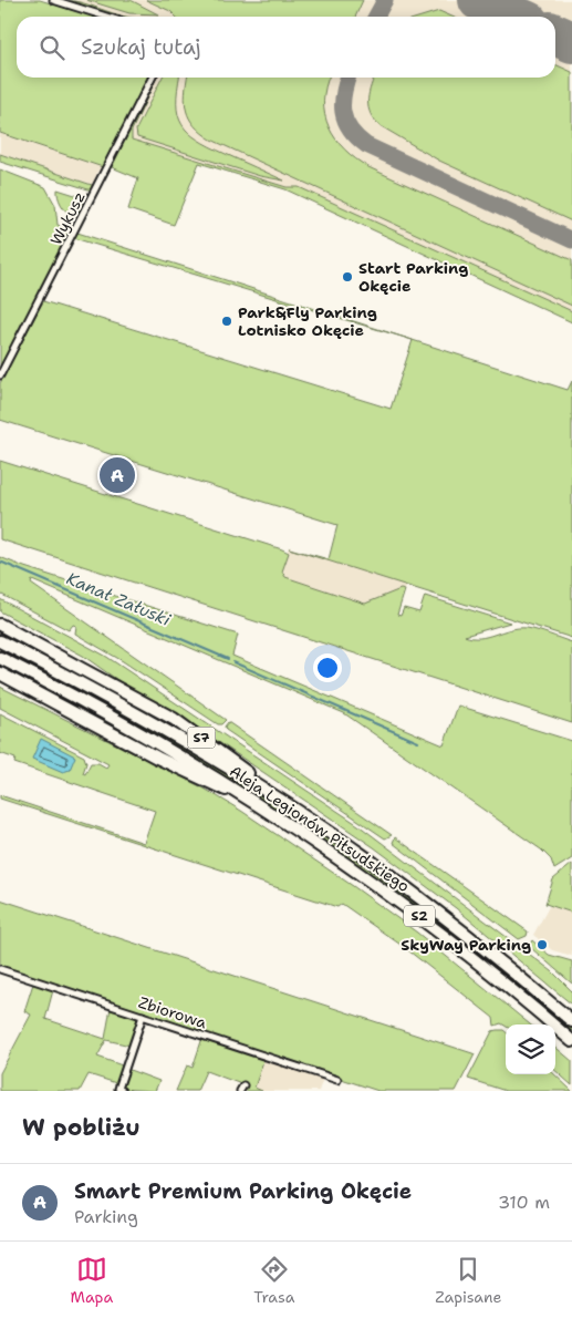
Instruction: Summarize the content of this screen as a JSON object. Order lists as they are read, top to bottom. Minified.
{"streets":{"highway":["S7","Aleja Legionów Piłsudskiego","S2"],"street":["Wykusz","Zbiorowa"]},"crossings":[["S7","Aleja Legionów Piłsudskiego"]],"water":["Kanał Załuski"],"places":["Start Parking Okęcie","Park&Fly Parking Lotnisko Okęcie","SkyWay Parking"],"page":{"search":"Szukaj tutaj","pins":"A","heading":"W pobliżu","list":[{"mark":"A","name":"Smart Premium Parking Okęcie","note":"Parking","value":"310 m"}],"nav":["Mapa","Trasa","Zapisane"]}}
